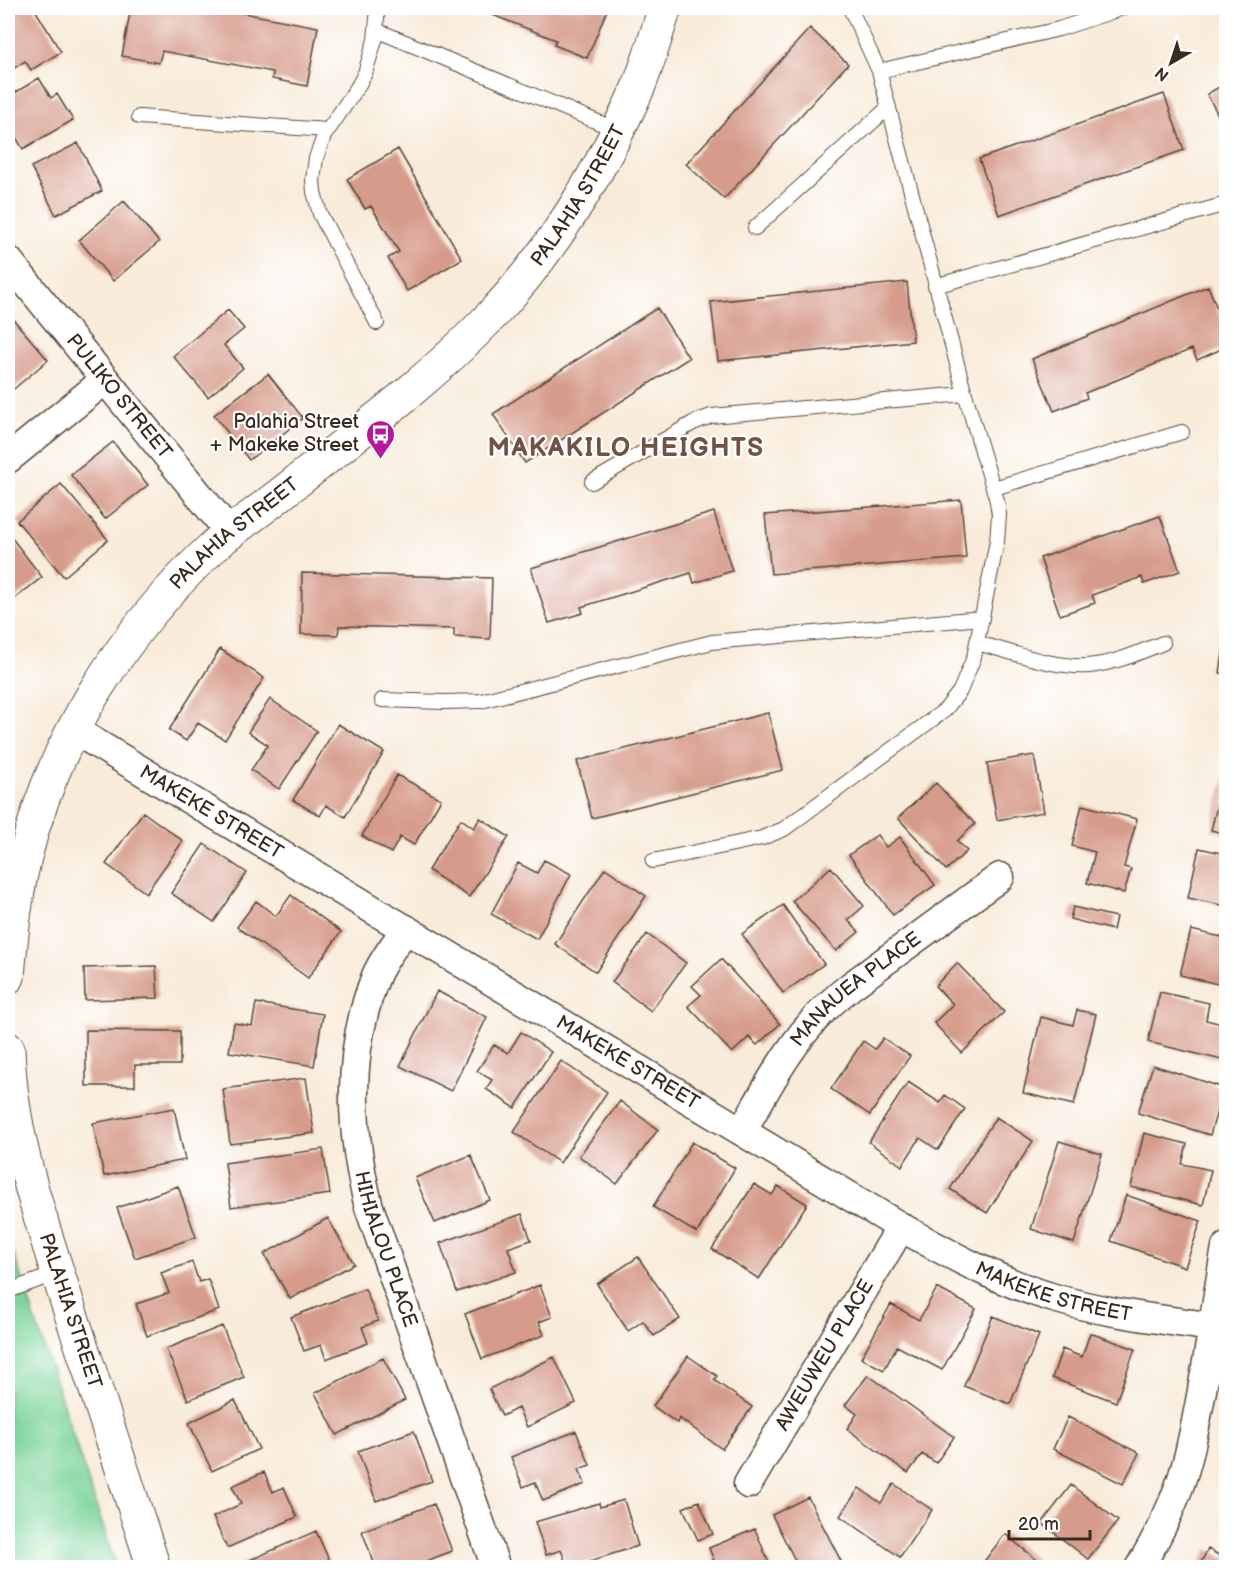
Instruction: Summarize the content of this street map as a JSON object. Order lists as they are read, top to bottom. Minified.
{"streets":{"street":["PALAHIA STREET","PULIKO STREET","MAKEKE STREET","MANAUEA PLACE","HIHIALOU PLACE","AWEUWEU PLACE"]},"crossings":[["PALAHIA STREET","PULIKO STREET"],["PALAHIA STREET","MAKEKE STREET"],["MAKEKE STREET","MANAUEA PLACE"],["MAKEKE STREET","HIHIALOU PLACE"],["MAKEKE STREET","AWEUWEU PLACE"]],"districts":["MAKAKILO HEIGHTS"],"places":{"bus stop":["Palahia Street + Makeke Street"]},"scale_bar":"20 m","north":"bottom left"}
